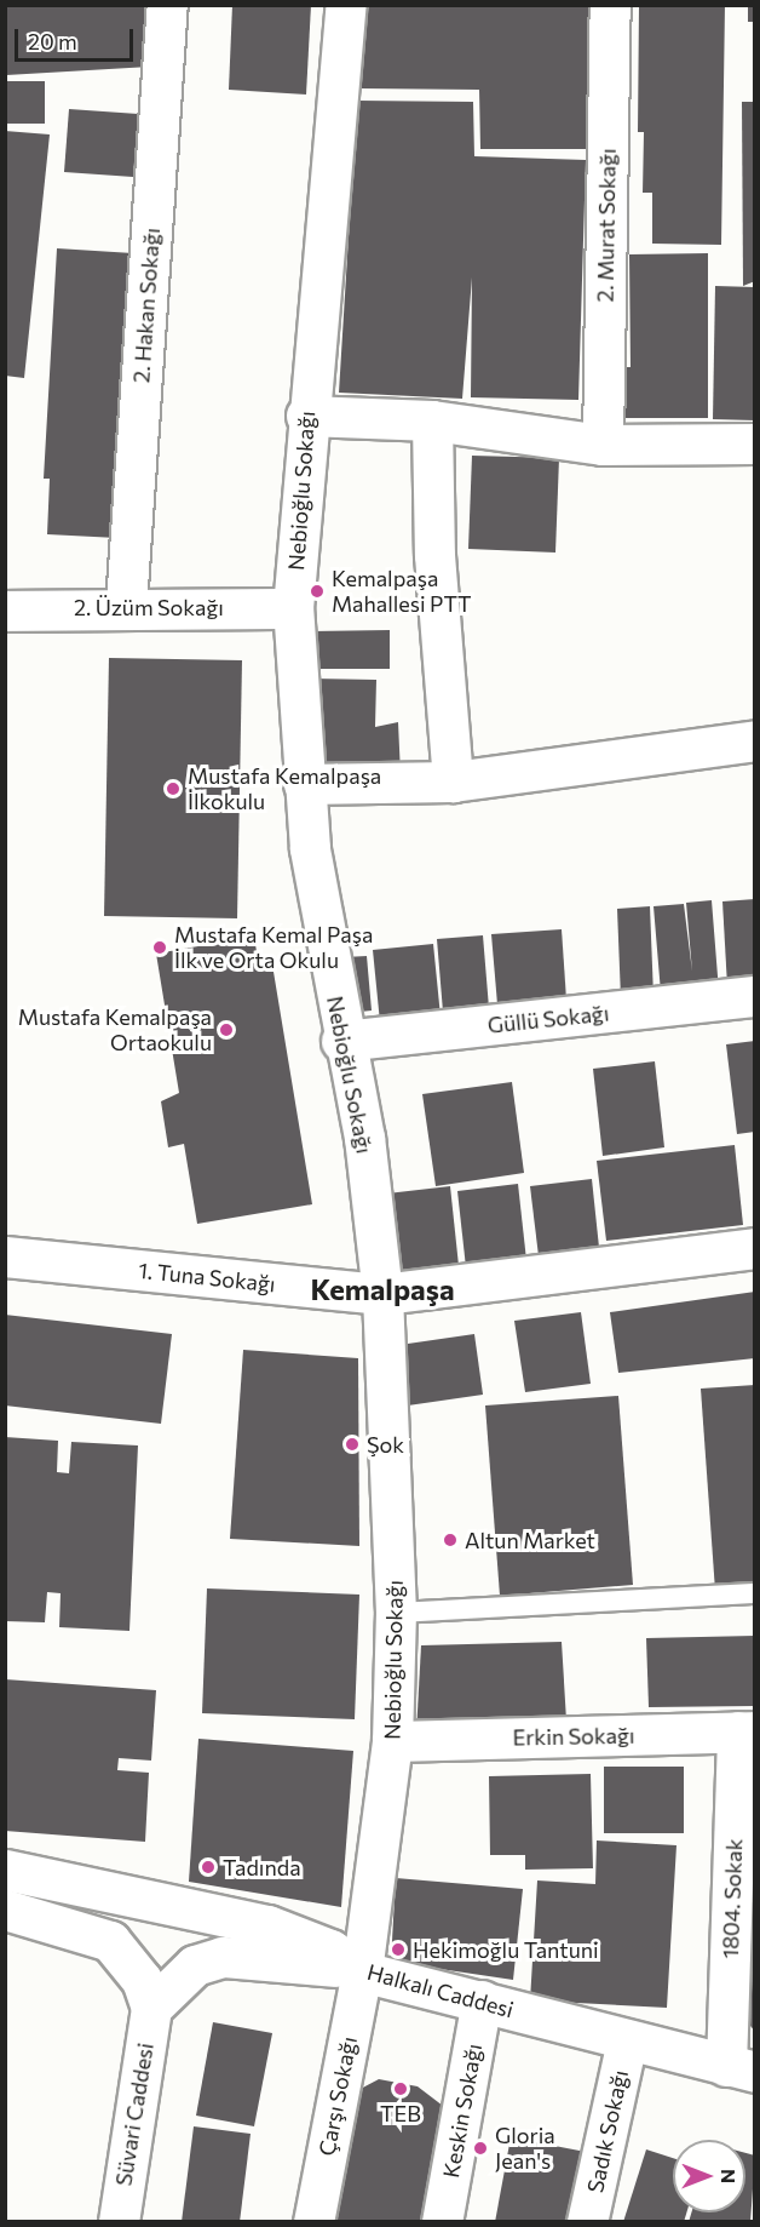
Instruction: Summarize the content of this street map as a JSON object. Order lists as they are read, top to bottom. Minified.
{"streets":{"street":["2. Murat Sokağı","2. Hakan Sokağı","Nebioğlu Sokağı","2. Üzüm Sokağı","Güllü Sokağı","1. Tuna Sokağı","Erkin Sokağı","1804. Sokak","Halkalı Caddesi","Çarşı Sokağı","Keskin Sokağı","Süvari Caddesi","Sadık Sokağı"]},"crossings":[["2. Hakan Sokağı","2. Üzüm Sokağı"],["Nebioğlu Sokağı","2. Üzüm Sokağı"],["Nebioğlu Sokağı","Güllü Sokağı"],["Nebioğlu Sokağı","1. Tuna Sokağı"],["Nebioğlu Sokağı","Erkin Sokağı"],["Nebioğlu Sokağı","Halkalı Caddesi"],["Nebioğlu Sokağı","Çarşı Sokağı"],["Erkin Sokağı","1804. Sokak"],["1804. Sokak","Halkalı Caddesi"],["Halkalı Caddesi","Çarşı Sokağı"],["Halkalı Caddesi","Keskin Sokağı"],["Halkalı Caddesi","Sadık Sokağı"]],"districts":["Kemalpaşa"],"places":["Kemalpaşa Mahallesi PTT","Mustafa Kemalpaşa İlkokulu","Mustafa Kemal Paşa İlk ve Orta Okulu","Mustafa Kemalpaşa Ortaokulu","Şok","Altun Market","Tadında","Hekimoğlu Tantuni","TEB","Gloria Jean's"],"scale_bar":"20 m","north":"right"}
